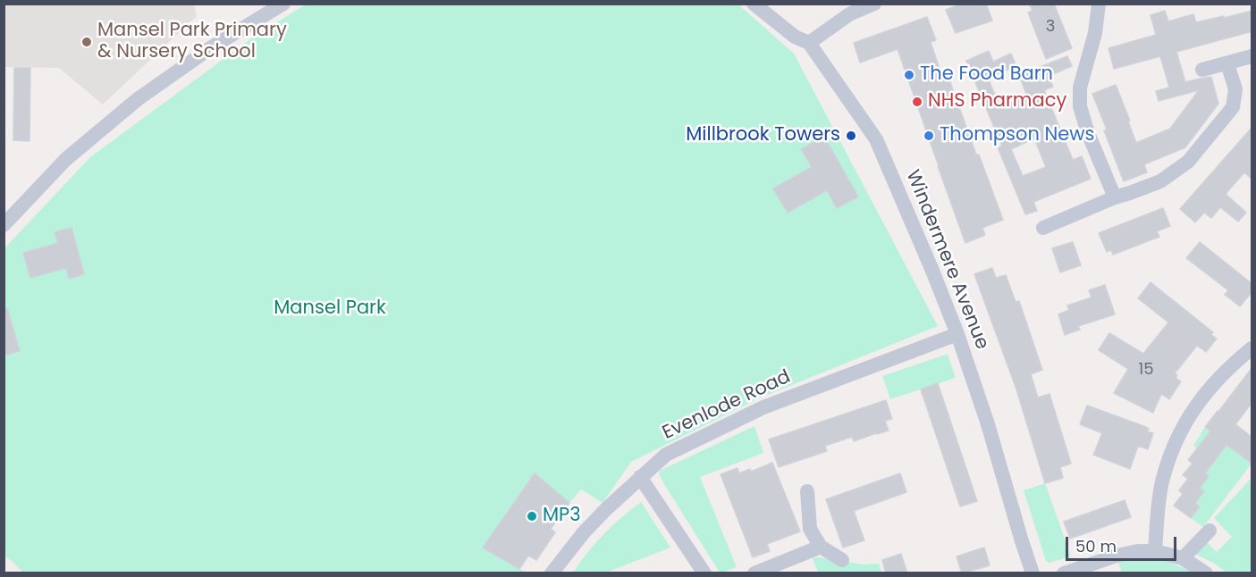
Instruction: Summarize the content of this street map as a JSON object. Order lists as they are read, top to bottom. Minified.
{"streets":{"street":["Windermere Avenue","Evenlode Road"]},"crossings":[["Windermere Avenue","Evenlode Road"]],"parks":["Mansel Park"],"places":["Mansel Park Primary & Nursery School","The Food Barn","NHS Pharmacy","Millbrook Towers","Thompson News","MP3"],"house_numbers":["3","15"],"scale_bar":"50 m"}
